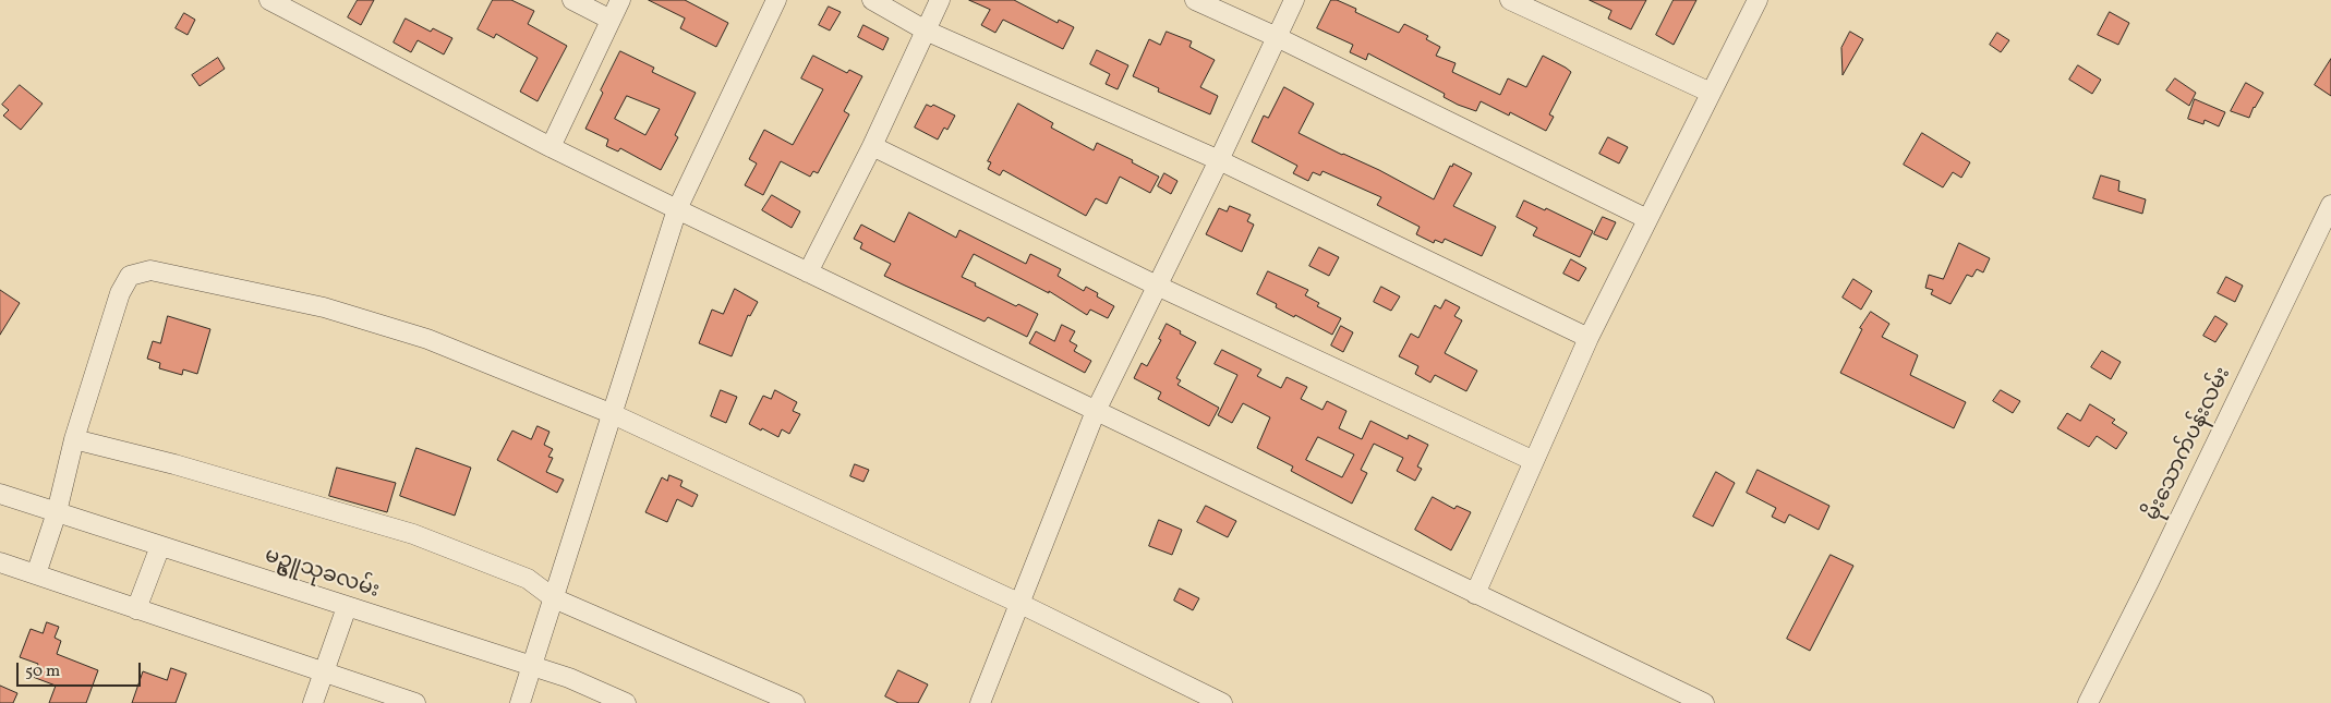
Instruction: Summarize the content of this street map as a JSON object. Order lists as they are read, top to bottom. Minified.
{"streets":{"street":["မိုးသောက်ပန်းလမ်း","မဥ္ဇူသုခလမ်း"]},"scale_bar":"50 m"}
